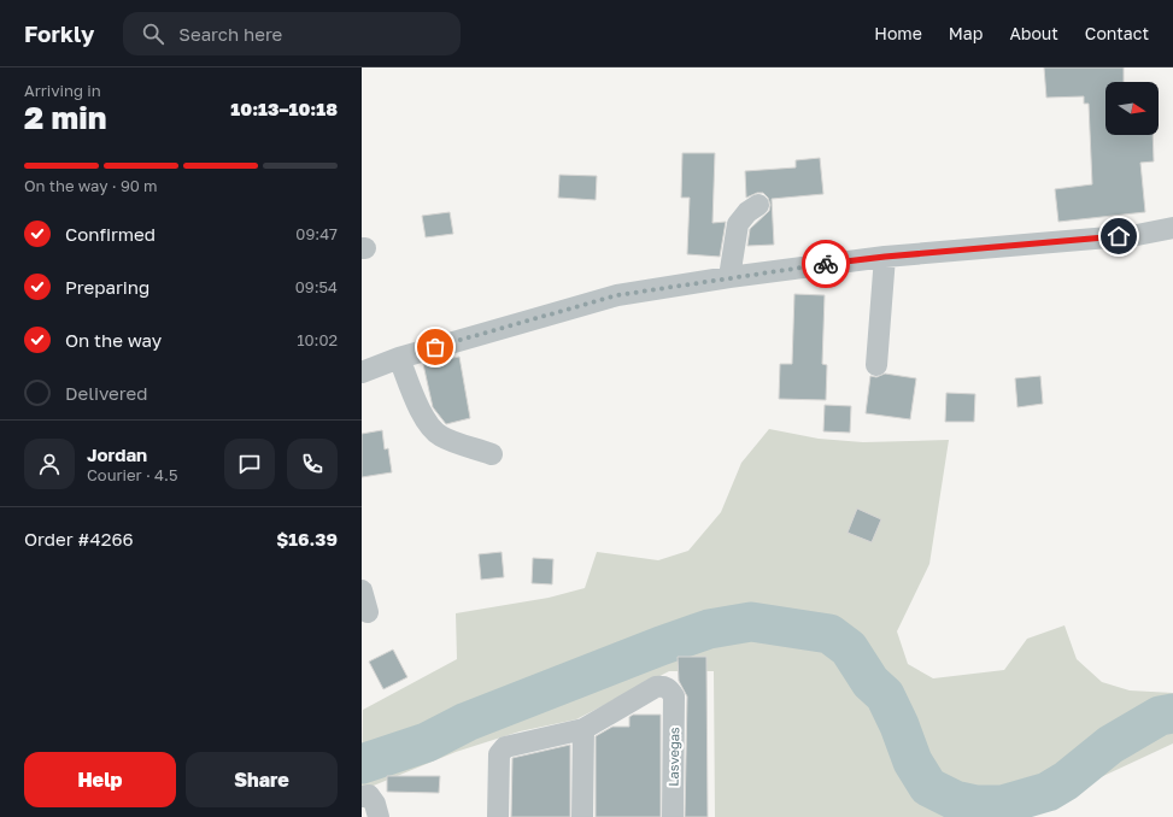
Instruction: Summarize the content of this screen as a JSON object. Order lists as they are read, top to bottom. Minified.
{"streets":{"street":["Lasvegas"]},"north":"right","page":{"header":"Forkly","search":"Search here","nav":["Home","Map","About","Contact"],"heading":["2 min","Arriving in","10:13–10:18"],"panel":["Jordan","Courier · 4.5","Order #4266","$16.39"],"bar":"On the way · 90 m","list":[["Confirmed","09:47"],["Preparing","09:54"],["On the way","10:02"],"Delivered"],"buttons":["Help","Share"]}}
